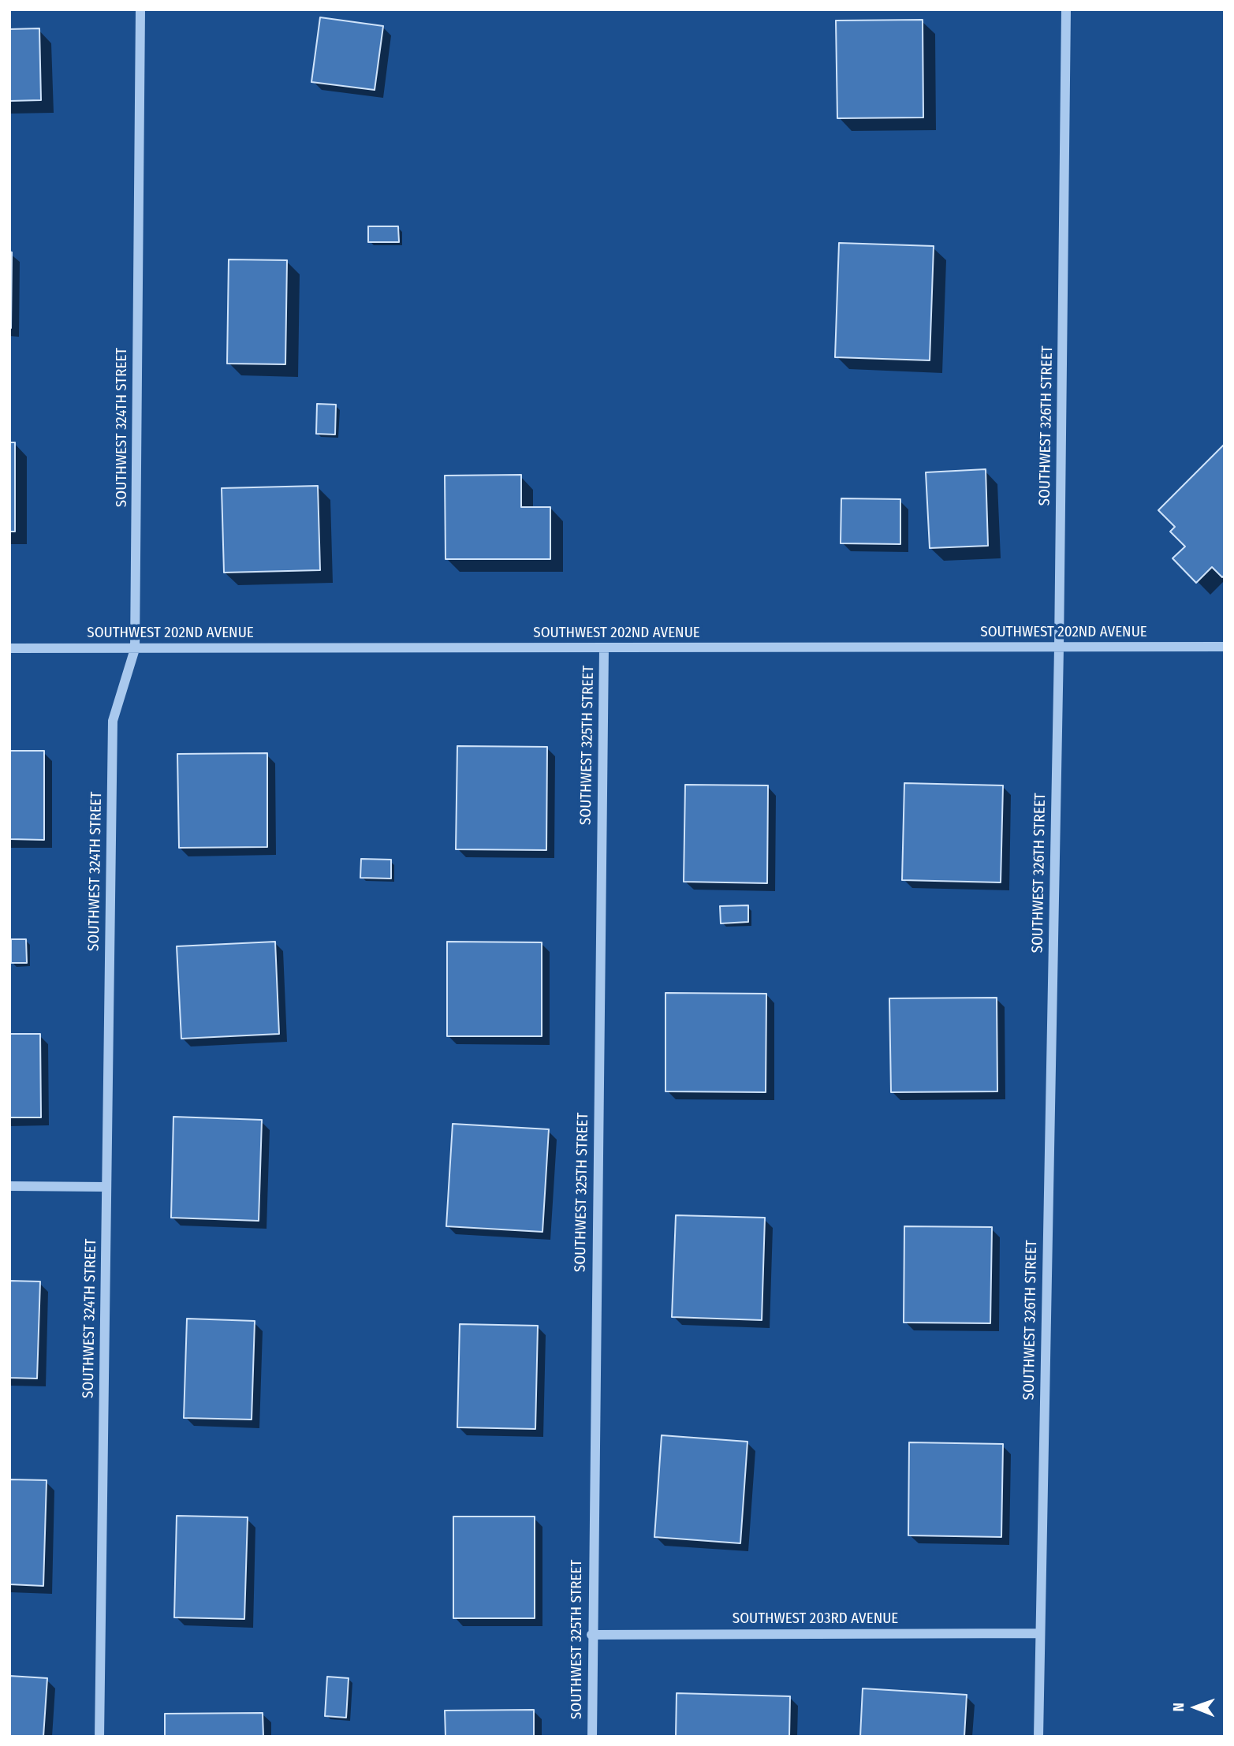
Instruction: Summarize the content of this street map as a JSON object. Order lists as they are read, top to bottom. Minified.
{"streets":{"street":["SOUTHWEST 326TH STREET","SOUTHWEST 324TH STREET","SOUTHWEST 202ND AVENUE","SOUTHWEST 325TH STREET","SOUTHWEST 203RD AVENUE"]},"crossings":[["SOUTHWEST 326TH STREET","SOUTHWEST 202ND AVENUE"],["SOUTHWEST 326TH STREET","SOUTHWEST 203RD AVENUE"],["SOUTHWEST 324TH STREET","SOUTHWEST 202ND AVENUE"],["SOUTHWEST 202ND AVENUE","SOUTHWEST 325TH STREET"],["SOUTHWEST 325TH STREET","SOUTHWEST 203RD AVENUE"]],"north":"left"}
